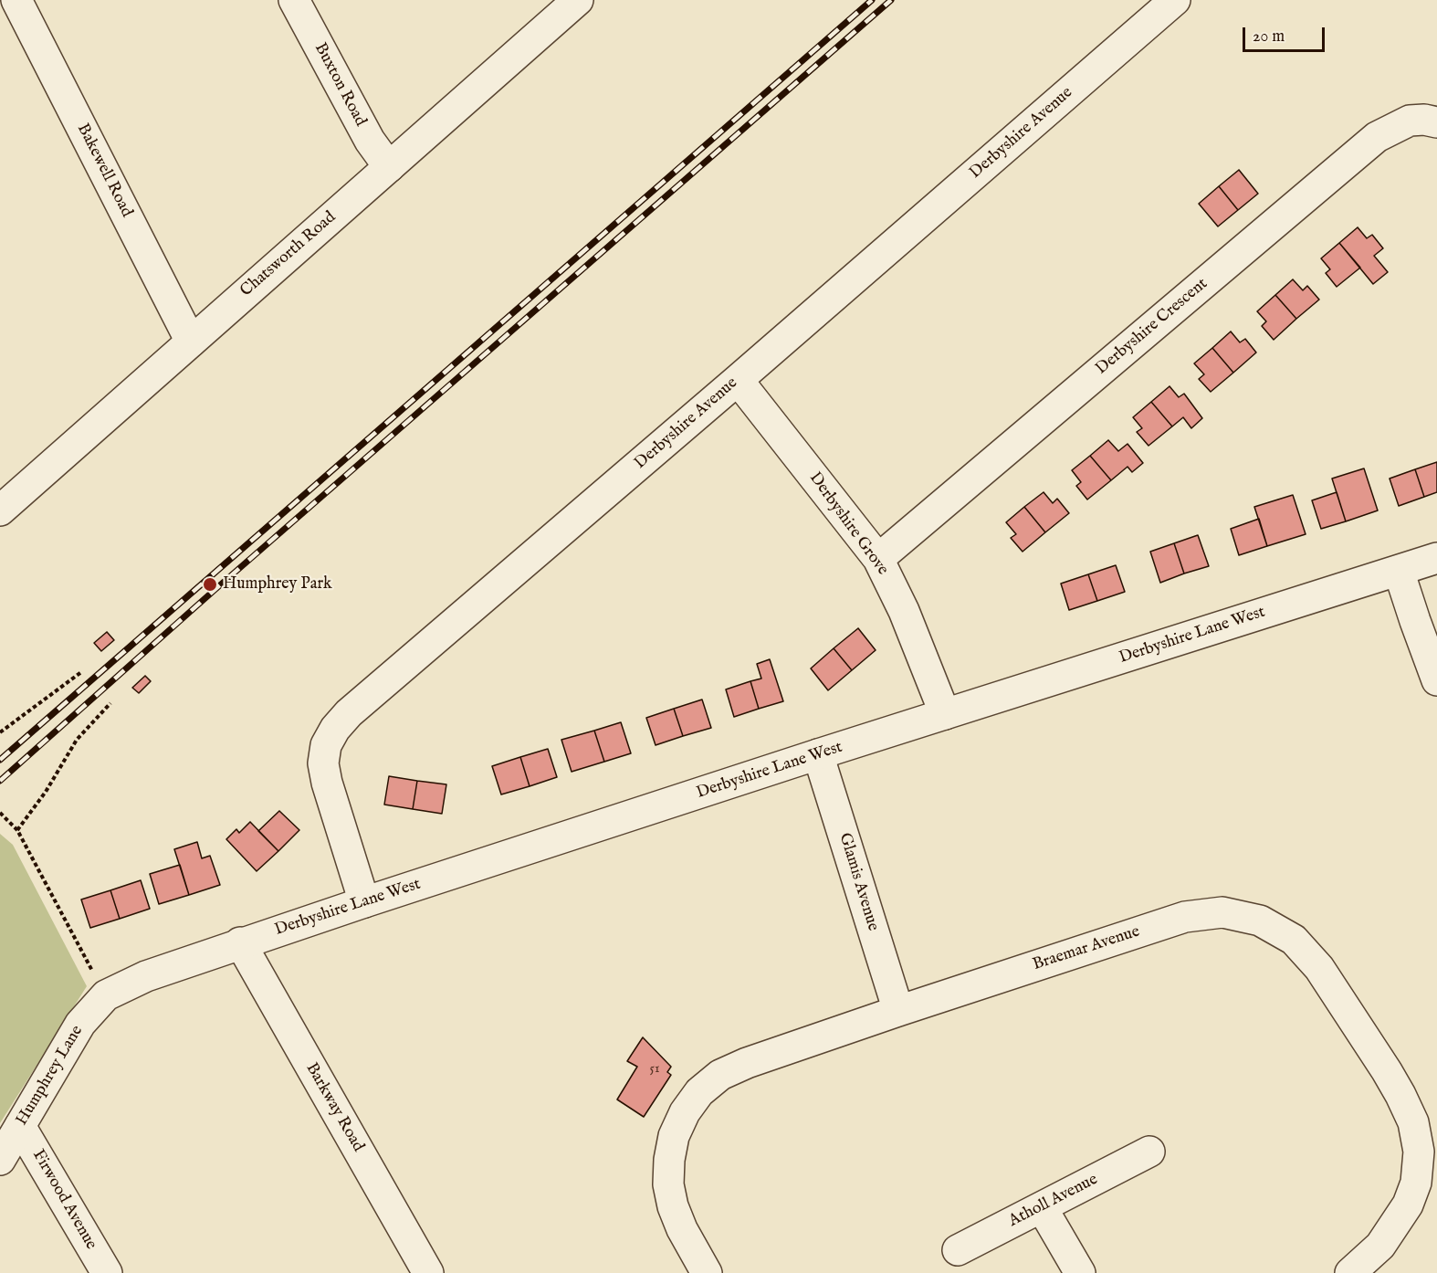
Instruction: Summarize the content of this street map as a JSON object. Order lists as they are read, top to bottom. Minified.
{"streets":{"street":["Buxton Road","Derbyshire Avenue","Bakewell Road","Chatsworth Road","Derbyshire Crescent","Derbyshire Grove","Derbyshire Lane West","Glamis Avenue","Braemar Avenue","Humphrey Lane","Barkway Road","Firwood Avenue","Atholl Avenue"]},"crossings":[["Buxton Road","Chatsworth Road"],["Derbyshire Avenue","Derbyshire Grove"],["Derbyshire Avenue","Derbyshire Lane West"],["Bakewell Road","Chatsworth Road"],["Derbyshire Crescent","Derbyshire Grove"],["Derbyshire Grove","Derbyshire Lane West"],["Derbyshire Lane West","Glamis Avenue"],["Derbyshire Lane West","Humphrey Lane"],["Derbyshire Lane West","Barkway Road"],["Glamis Avenue","Braemar Avenue"],["Humphrey Lane","Firwood Avenue"]],"places":["Humphrey Park"],"house_numbers":["51"],"scale_bar":"20 m"}
